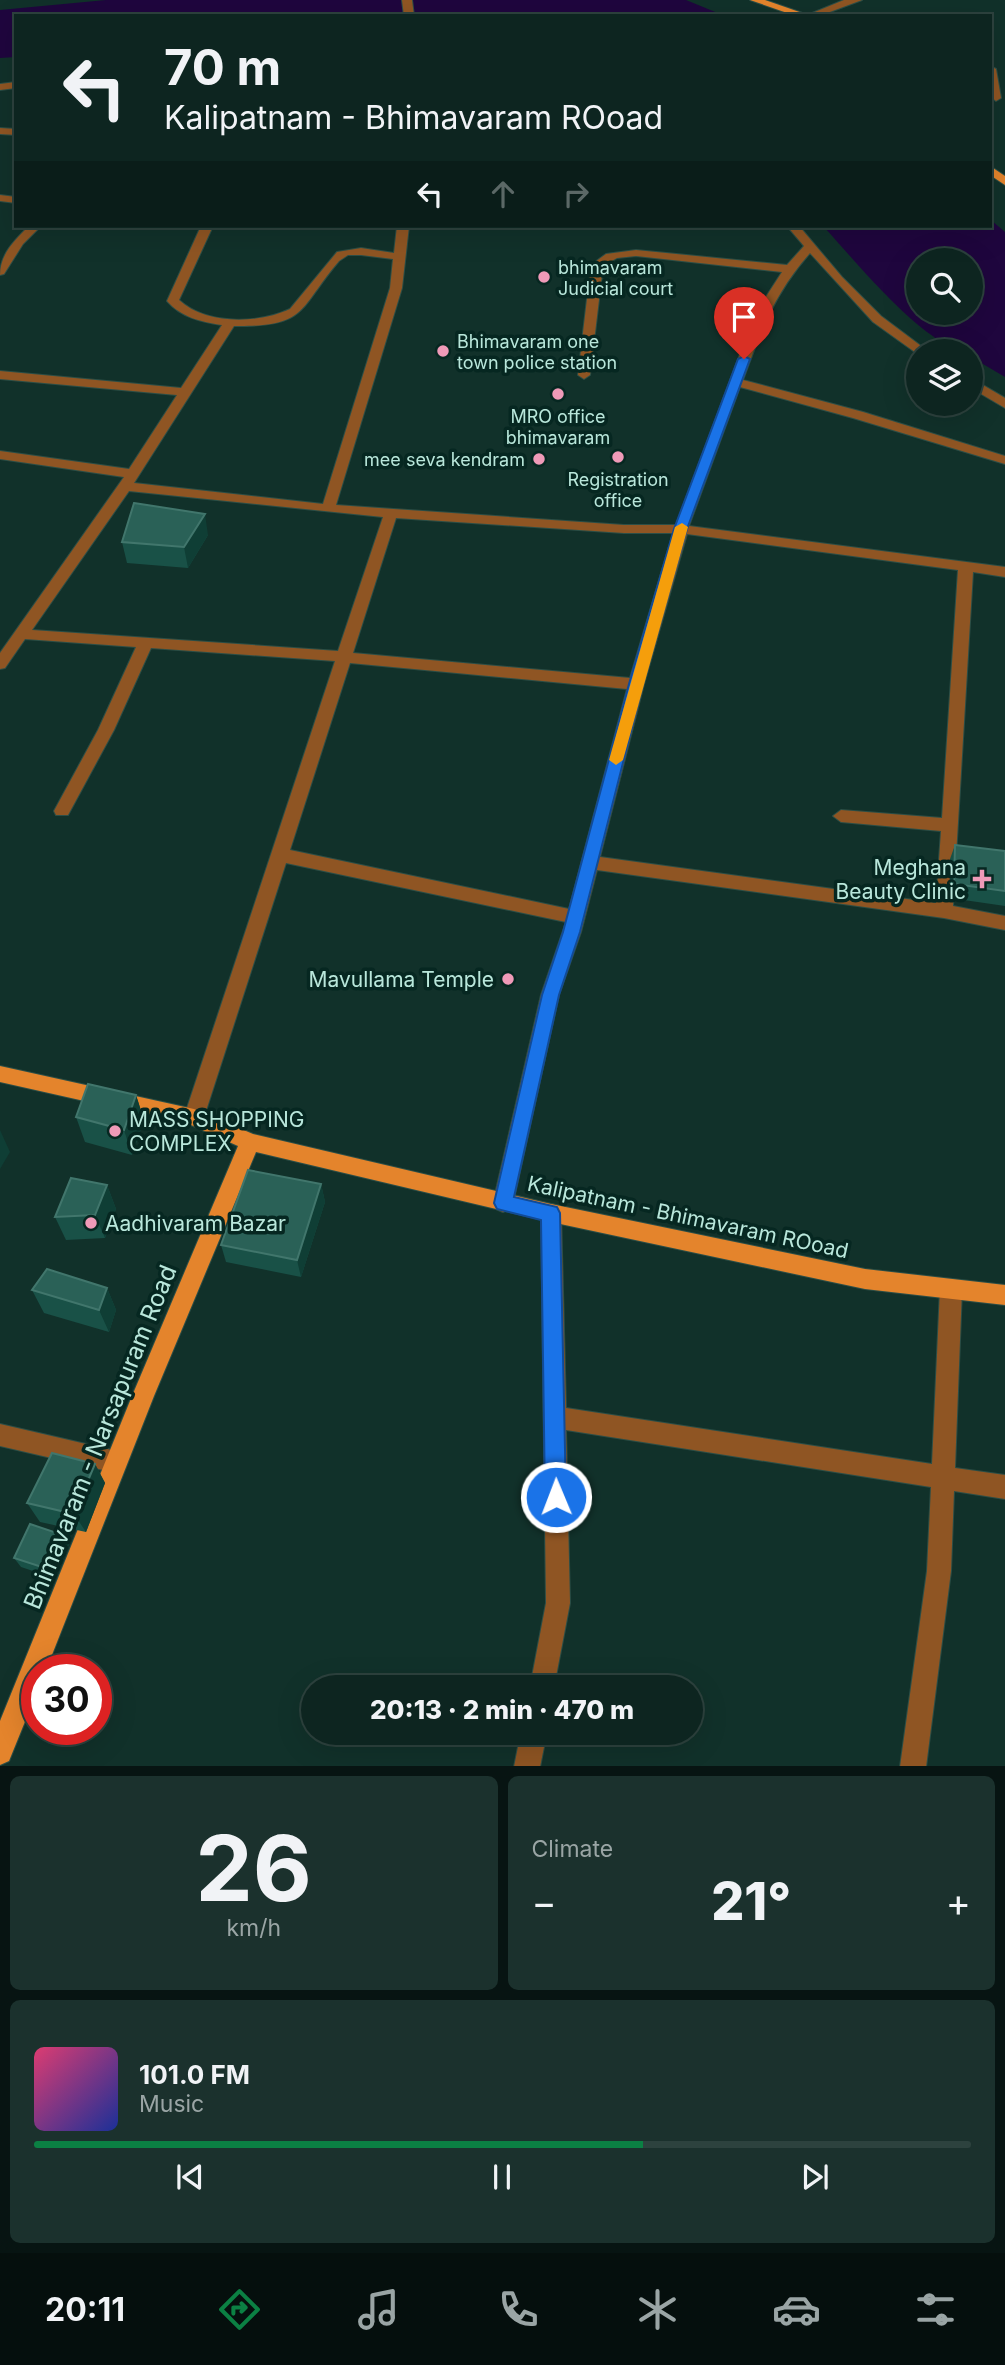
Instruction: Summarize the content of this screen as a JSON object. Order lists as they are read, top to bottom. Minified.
{"streets":{"main road":["Kalipatnam - Bhimavaram ROoad","Bhimavaram - Narsapuram Road"]},"crossings":[["Kalipatnam - Bhimavaram ROoad","Bhimavaram - Narsapuram Road"]],"places":{"other":["bhimavaram Judicial court","Bhimavaram one town police station","MRO office bhimavaram","Registration office","mee seva kendram","Mavullama Temple","MASS SHOPPING COMPLEX","Aadhivaram Bazar"],"health":["Meghana Beauty Clinic"]},"page":{"turn":["70 m","Kalipatnam - Bhimavaram ROoad"],"limit":"30","trip":"20:13 · 2 min · 470 m","tile":[["26","km/h"],"Climate"],"heat":["−","21°","+"],"song":["101.0 FM","Music"],"tabs":"20:11"}}
